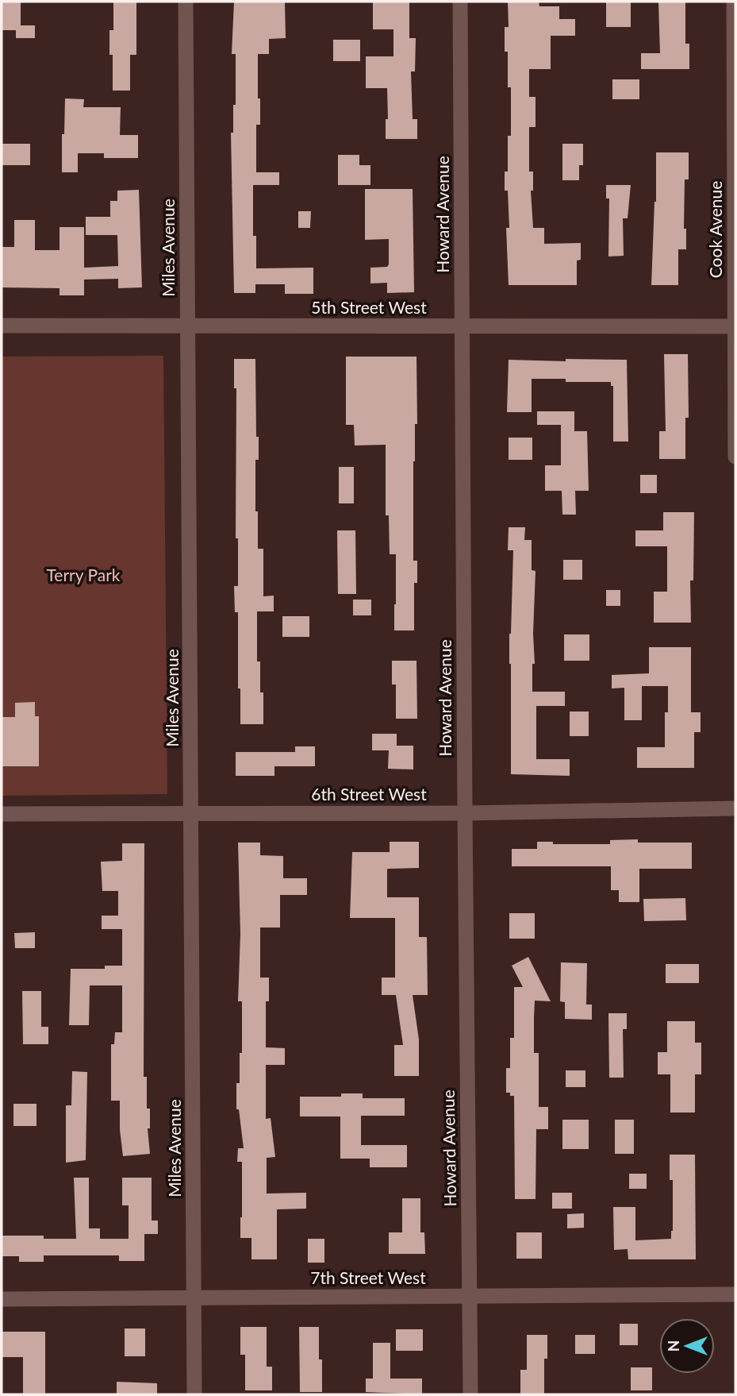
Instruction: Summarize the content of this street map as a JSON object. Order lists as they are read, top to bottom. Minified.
{"streets":{"street":["Howard Avenue","Cook Avenue","Miles Avenue","5th Street West","6th Street West","7th Street West"]},"crossings":[["Howard Avenue","5th Street West"],["Howard Avenue","6th Street West"],["Howard Avenue","7th Street West"],["Cook Avenue","5th Street West"],["Miles Avenue","5th Street West"],["Miles Avenue","6th Street West"],["Miles Avenue","7th Street West"]],"parks":["Terry Park"],"north":"left"}
